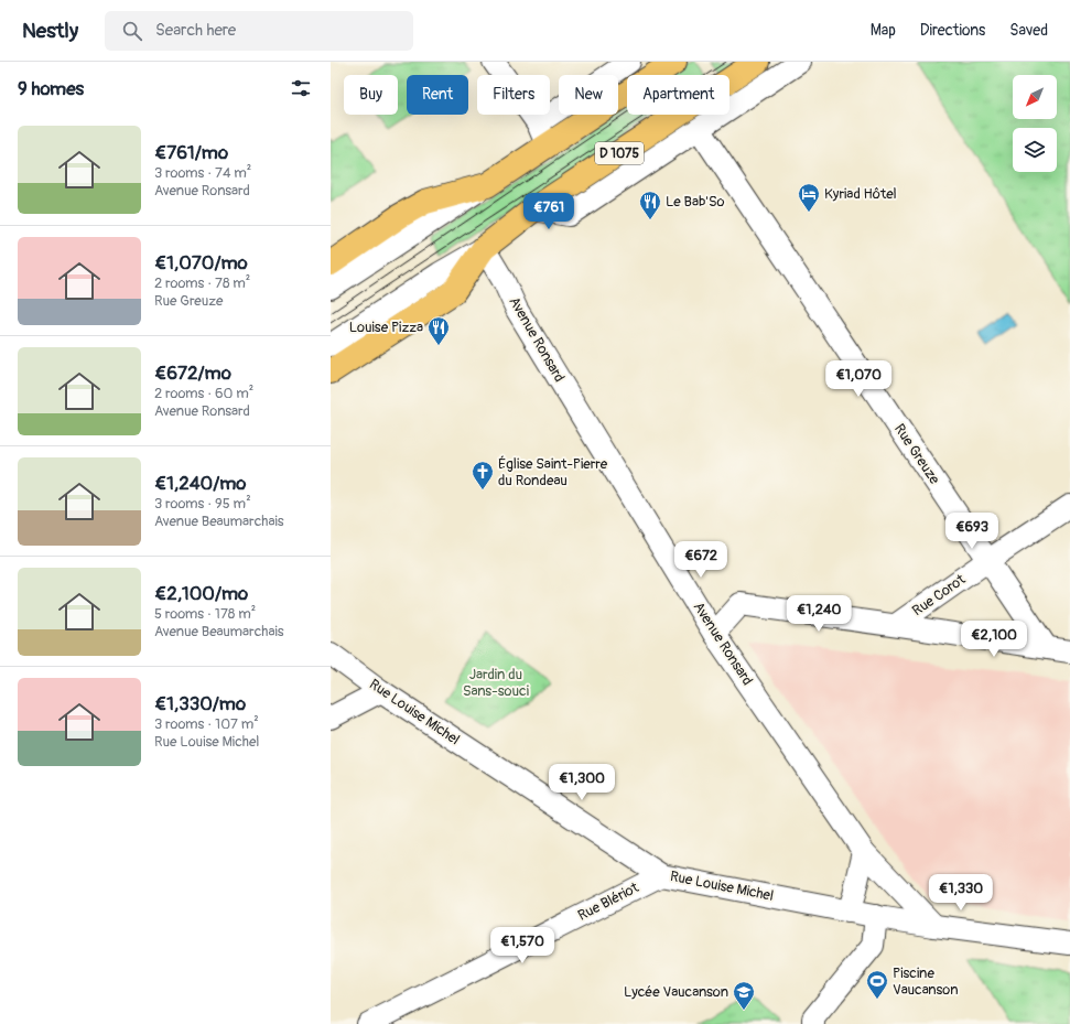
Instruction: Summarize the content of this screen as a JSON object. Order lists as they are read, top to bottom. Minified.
{"streets":{"main road":["D 1075"],"street":["Avenue Ronsard","Rue Greuze","Rue Corot","Rue Louise Michel","Rue Blériot"]},"crossings":[["D 1075","Avenue Ronsard"],["Avenue Ronsard","Rue Louise Michel"],["Rue Greuze","Rue Corot"],["Rue Louise Michel","Rue Blériot"]],"parks":["Jardin du Sans-souci"],"places":{"hotel":["Kyriad Hôtel"],"restaurant":["Le Bab'So","Louise Pizza"],"church":["Église Saint-Pierre du Rondeau"],"sports":["Piscine Vaucanson"],"school or university":["Lycée Vaucanson"]},"north":"bottom left","page":{"header":"Nestly","search":"Search here","nav":["Map","Directions","Saved"],"heading":"9 homes","chip":["Buy","Rent","Filters","New","Apartment"],"list":[{"name":"€761/mo","note":"3 rooms · 74 m² · Avenue Ronsard"},{"name":"€1,070/mo","note":"2 rooms · 78 m² · Rue Greuze"},{"name":"€672/mo","note":"2 rooms · 60 m² · Avenue Ronsard"},{"name":"€1,240/mo","note":"3 rooms · 95 m² · Avenue Beaumarchais"},{"name":"€2,100/mo","note":"5 rooms · 178 m² · Avenue Beaumarchais"},{"name":"€1,330/mo","note":"3 rooms · 107 m² · Rue Louise Michel"}],"price":["€761","€1,070","€693","€672","€1,240","€2,100","€1,300","€1,330","€1,570"]}}
